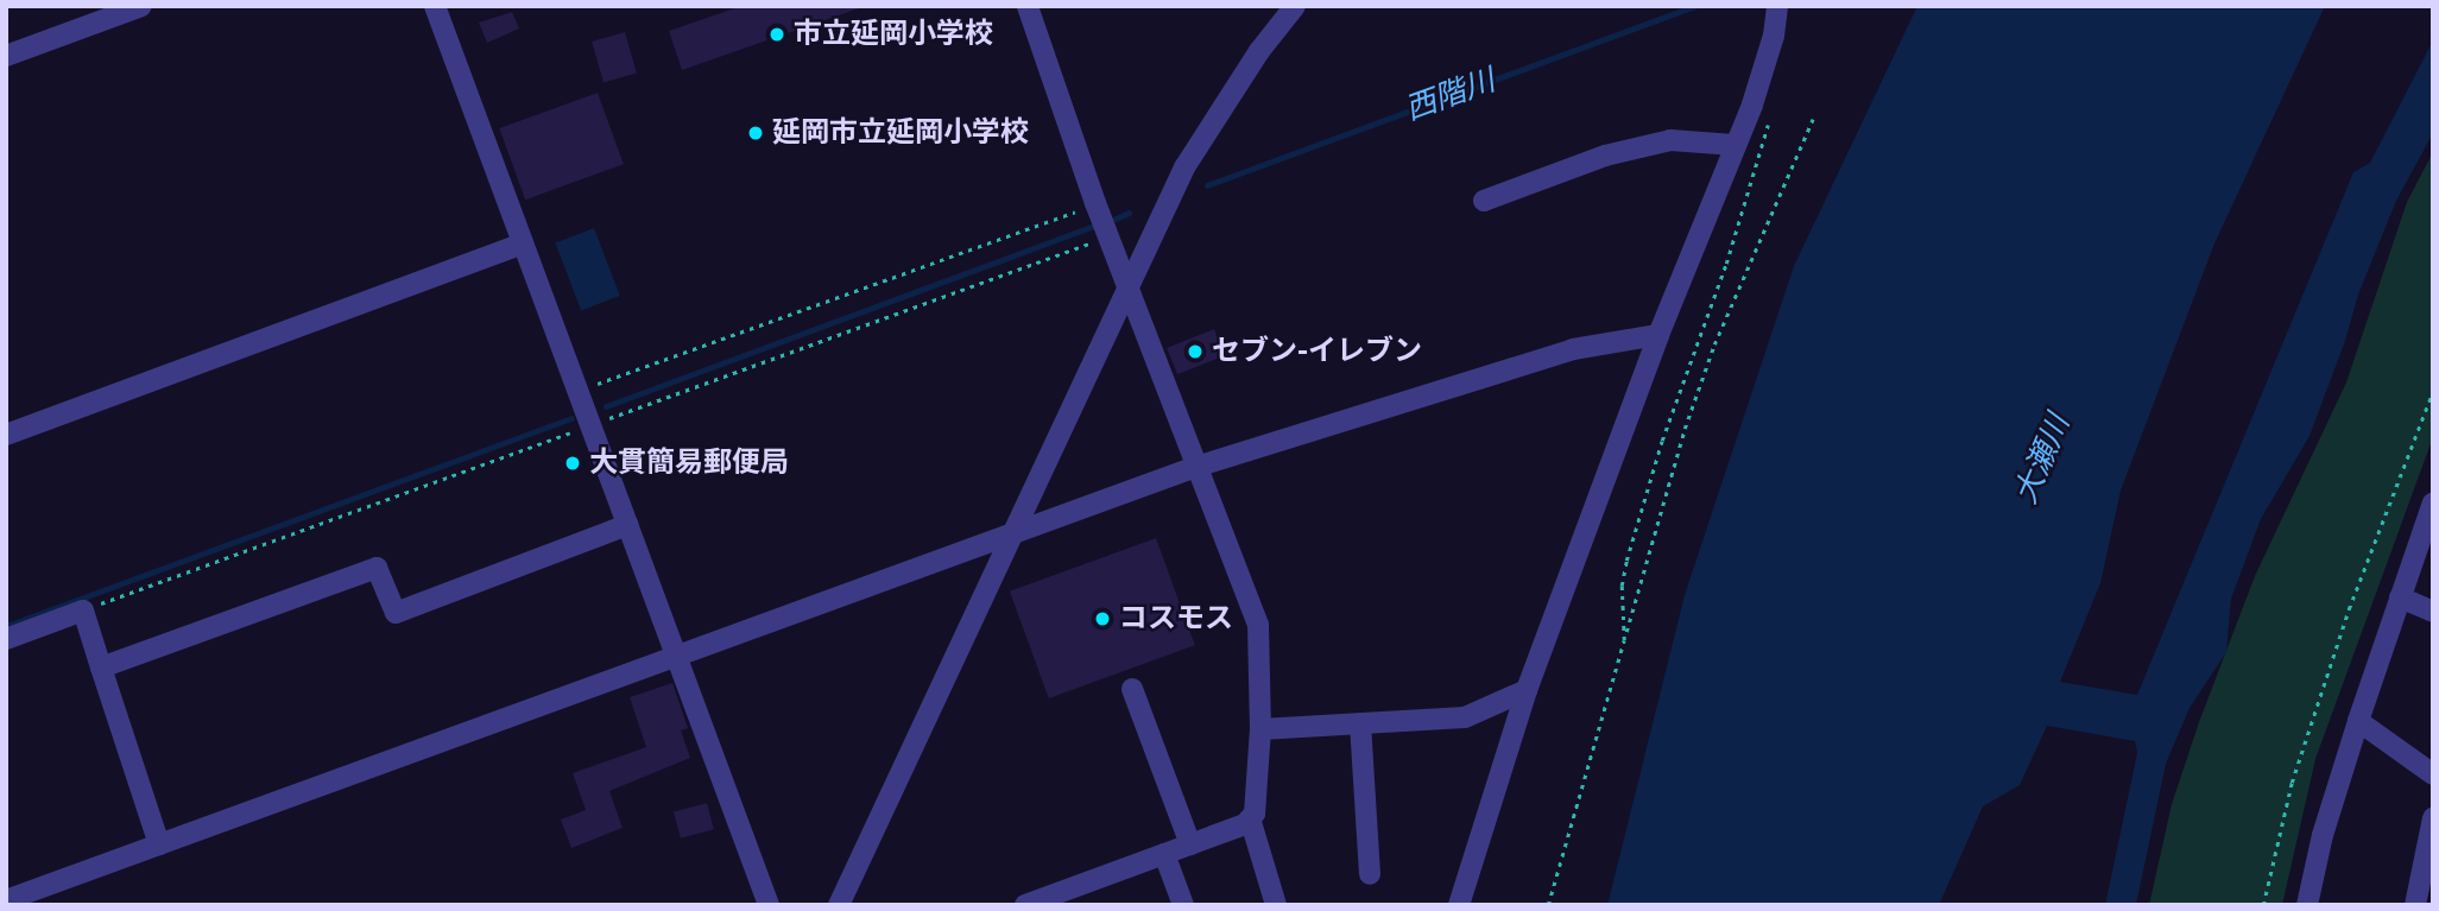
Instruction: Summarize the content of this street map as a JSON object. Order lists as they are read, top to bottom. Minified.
{"water":["西階川","大瀬川"],"places":["市立延岡小学校","延岡市立延岡小学校","セブン-イレブン","大貫簡易郵便局","コスモス"]}
